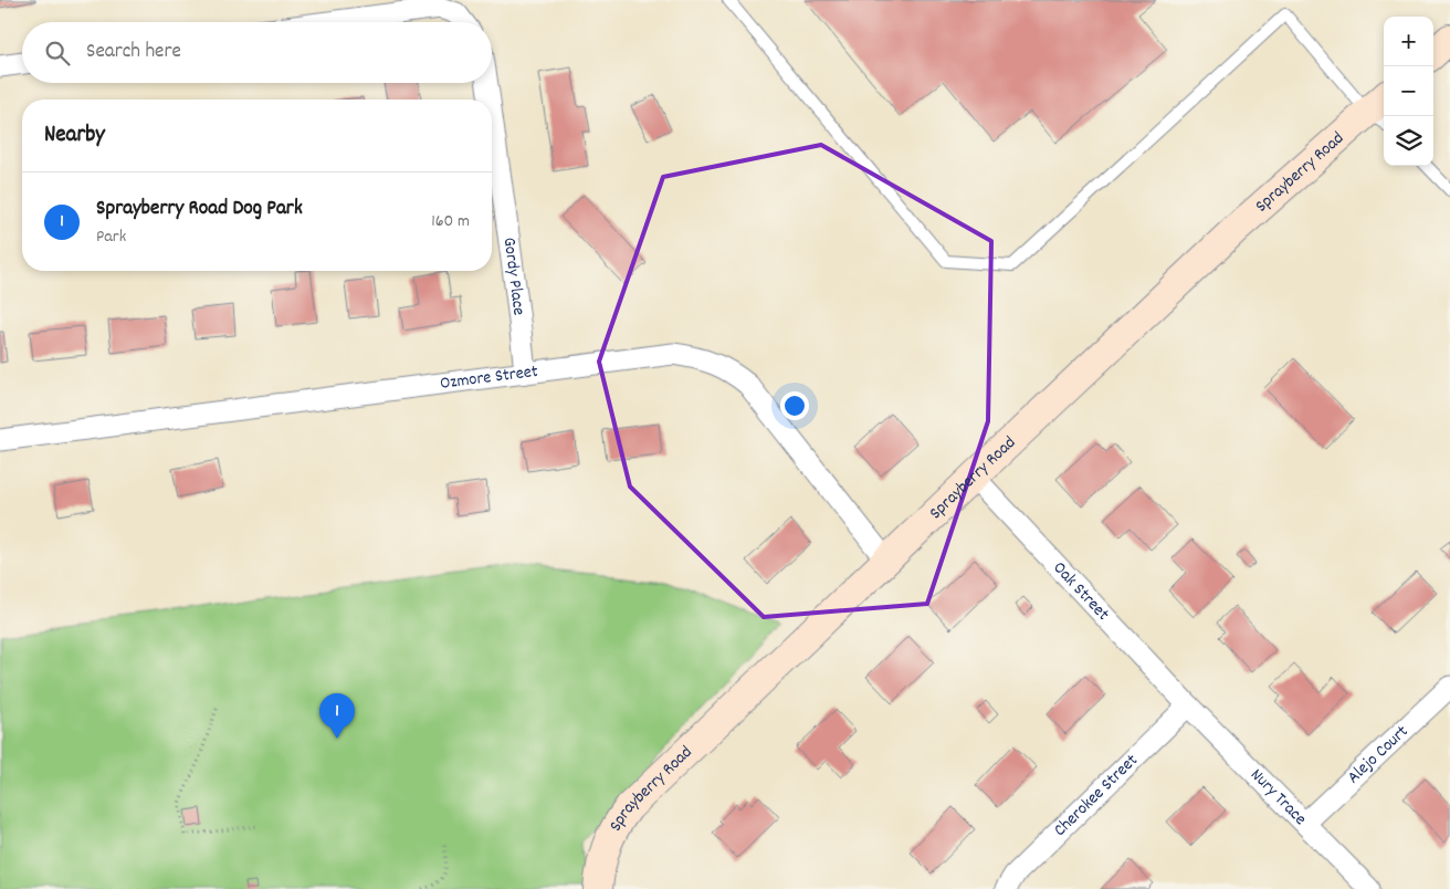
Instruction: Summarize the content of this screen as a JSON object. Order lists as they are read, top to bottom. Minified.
{"streets":{"street":["Sprayberry Road","Gordy Place","Ozmore Street","Oak Street","Alejo Court","Cherokee Street","Nury Trace"]},"crossings":[["Sprayberry Road","Ozmore Street"],["Sprayberry Road","Oak Street"],["Gordy Place","Ozmore Street"],["Oak Street","Cherokee Street"],["Oak Street","Nury Trace"],["Alejo Court","Nury Trace"],["Cherokee Street","Nury Trace"]],"page":{"map_buttons":["+","−"],"search":"Search here","heading":"Nearby","list":[{"mark":"1","name":"Sprayberry Road Dog Park","note":"Park","value":"160 m"}],"pins":"1"}}
